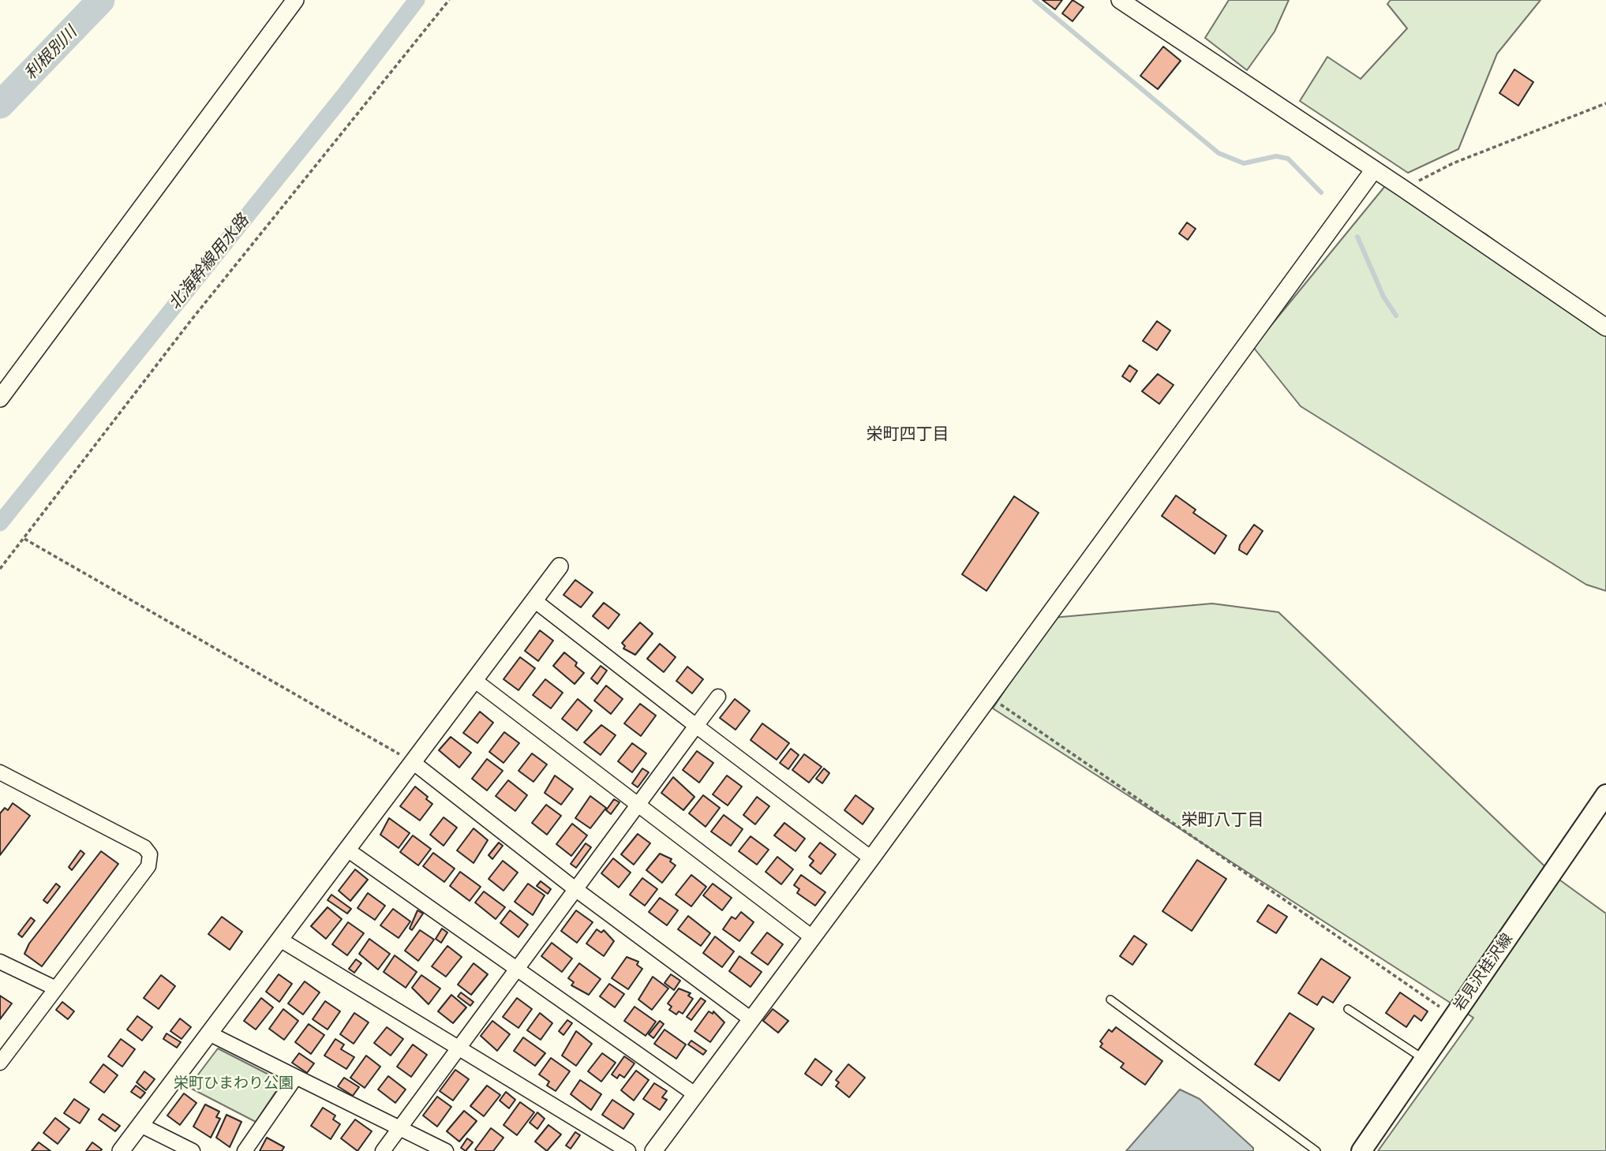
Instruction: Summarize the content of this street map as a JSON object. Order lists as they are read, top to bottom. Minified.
{"streets":{"main road":["岩見沢桂沢線"]},"districts":["栄町四丁目","栄町八丁目"],"water":["利根別川","北海幹線用水路"],"parks":["栄町ひまわり公園"]}
